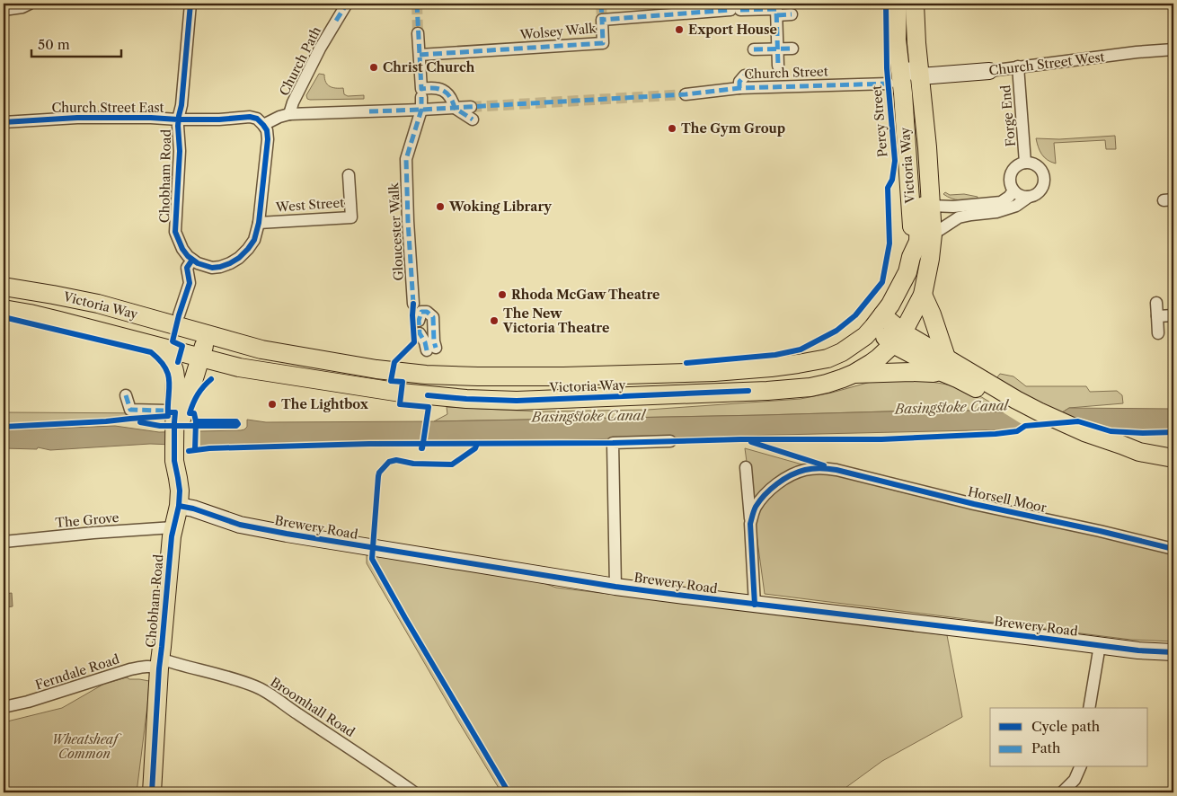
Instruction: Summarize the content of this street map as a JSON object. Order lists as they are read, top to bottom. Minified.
{"streets":{"main road":["Victoria Way","Chobham Road"],"street":["Wolsey Walk","Church Path","Church Street West","Church Street","Church Street East","Forge End","West Street","Gloucester Walk","Horsell Moor","The Grove","Brewery Road","Ferndale Road","Broomhall Road"],"cycle path":["Percy Street"]},"crossings":[["Wolsey Walk","Gloucester Walk"],["Church Street West","Forge End"],["Church Street West","Victoria Way"],["Church Street","Victoria Way"],["Church Street East","Chobham Road"],["Forge End","Victoria Way"],["Victoria Way","Chobham Road"],["Chobham Road","The Grove"],["Chobham Road","Brewery Road"],["Chobham Road","Ferndale Road"],["Chobham Road","Broomhall Road"],["Horsell Moor","Brewery Road"],["Ferndale Road","Broomhall Road"]],"water":["Basingstoke Canal"],"parks":["Wheatsheaf Common"],"places":["Export House","Christ Church","The Gym Group","Woking Library","Rhoda McGaw Theatre","The New Victoria Theatre","The Lightbox"],"legend":["Cycle path","Path"],"scale_bar":"50 m"}
